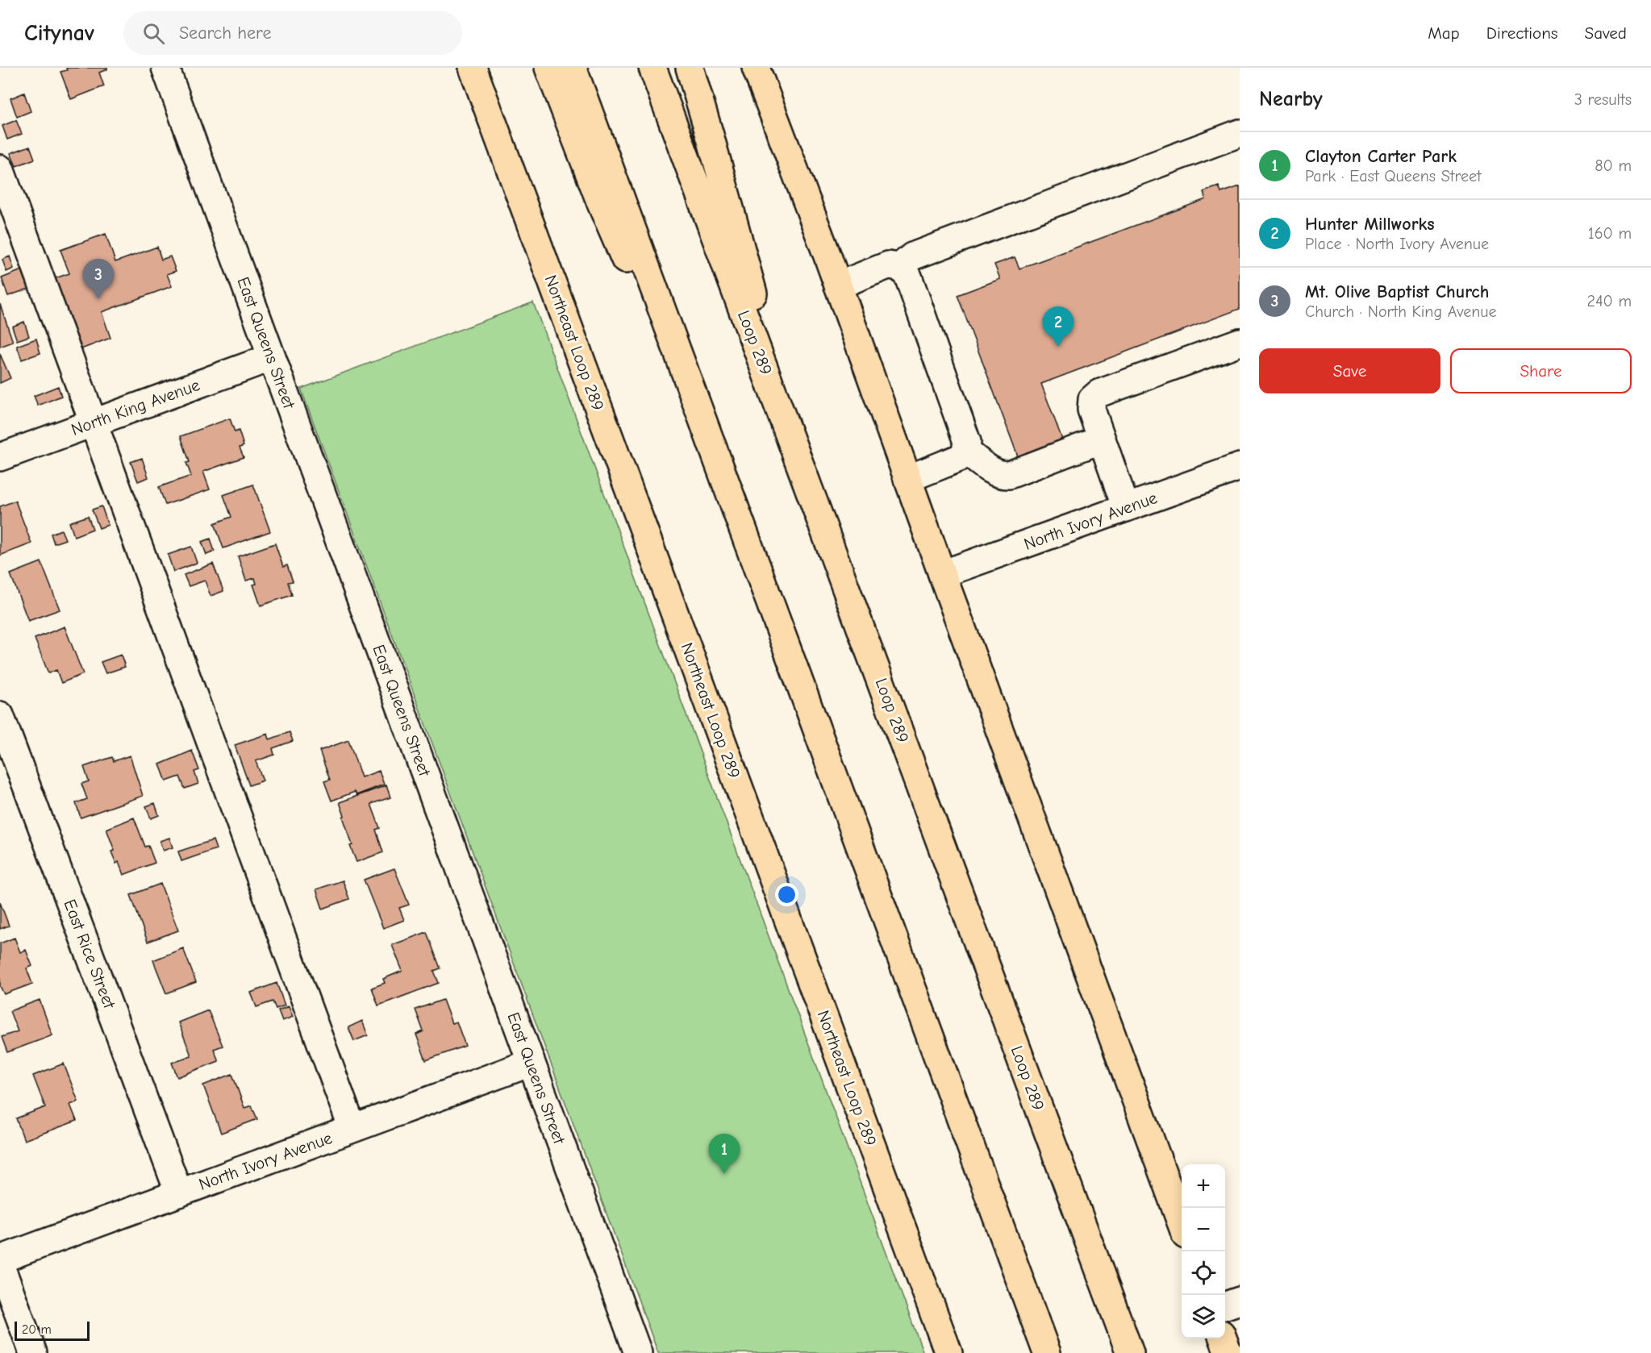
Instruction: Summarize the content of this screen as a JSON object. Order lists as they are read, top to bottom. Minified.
{"streets":{"main road":["Northeast Loop 289","Loop 289"],"street":["East Queens Street","North King Avenue","North Ivory Avenue","East Rice Street"]},"crossings":[["East Queens Street","North King Avenue"],["East Queens Street","North Ivory Avenue"],["North Ivory Avenue","East Rice Street"]],"scale_bar":"20 m","page":{"header":"Citynav","search":"Search here","nav":["Map","Directions","Saved"],"heading":["Nearby","3 results"],"list":[{"mark":"1","name":"Clayton Carter Park","note":"Park · East Queens Street","value":"80 m"},{"mark":"2","name":"Hunter Millworks","note":"Place · North Ivory Avenue","value":"160 m"},{"mark":"3","name":"Mt. Olive Baptist Church","note":"Church · North King Avenue","value":"240 m"}],"pins":["3","2","1"],"buttons":["Save","Share"],"map_buttons":["+","−"],"scale":"20 m"}}
